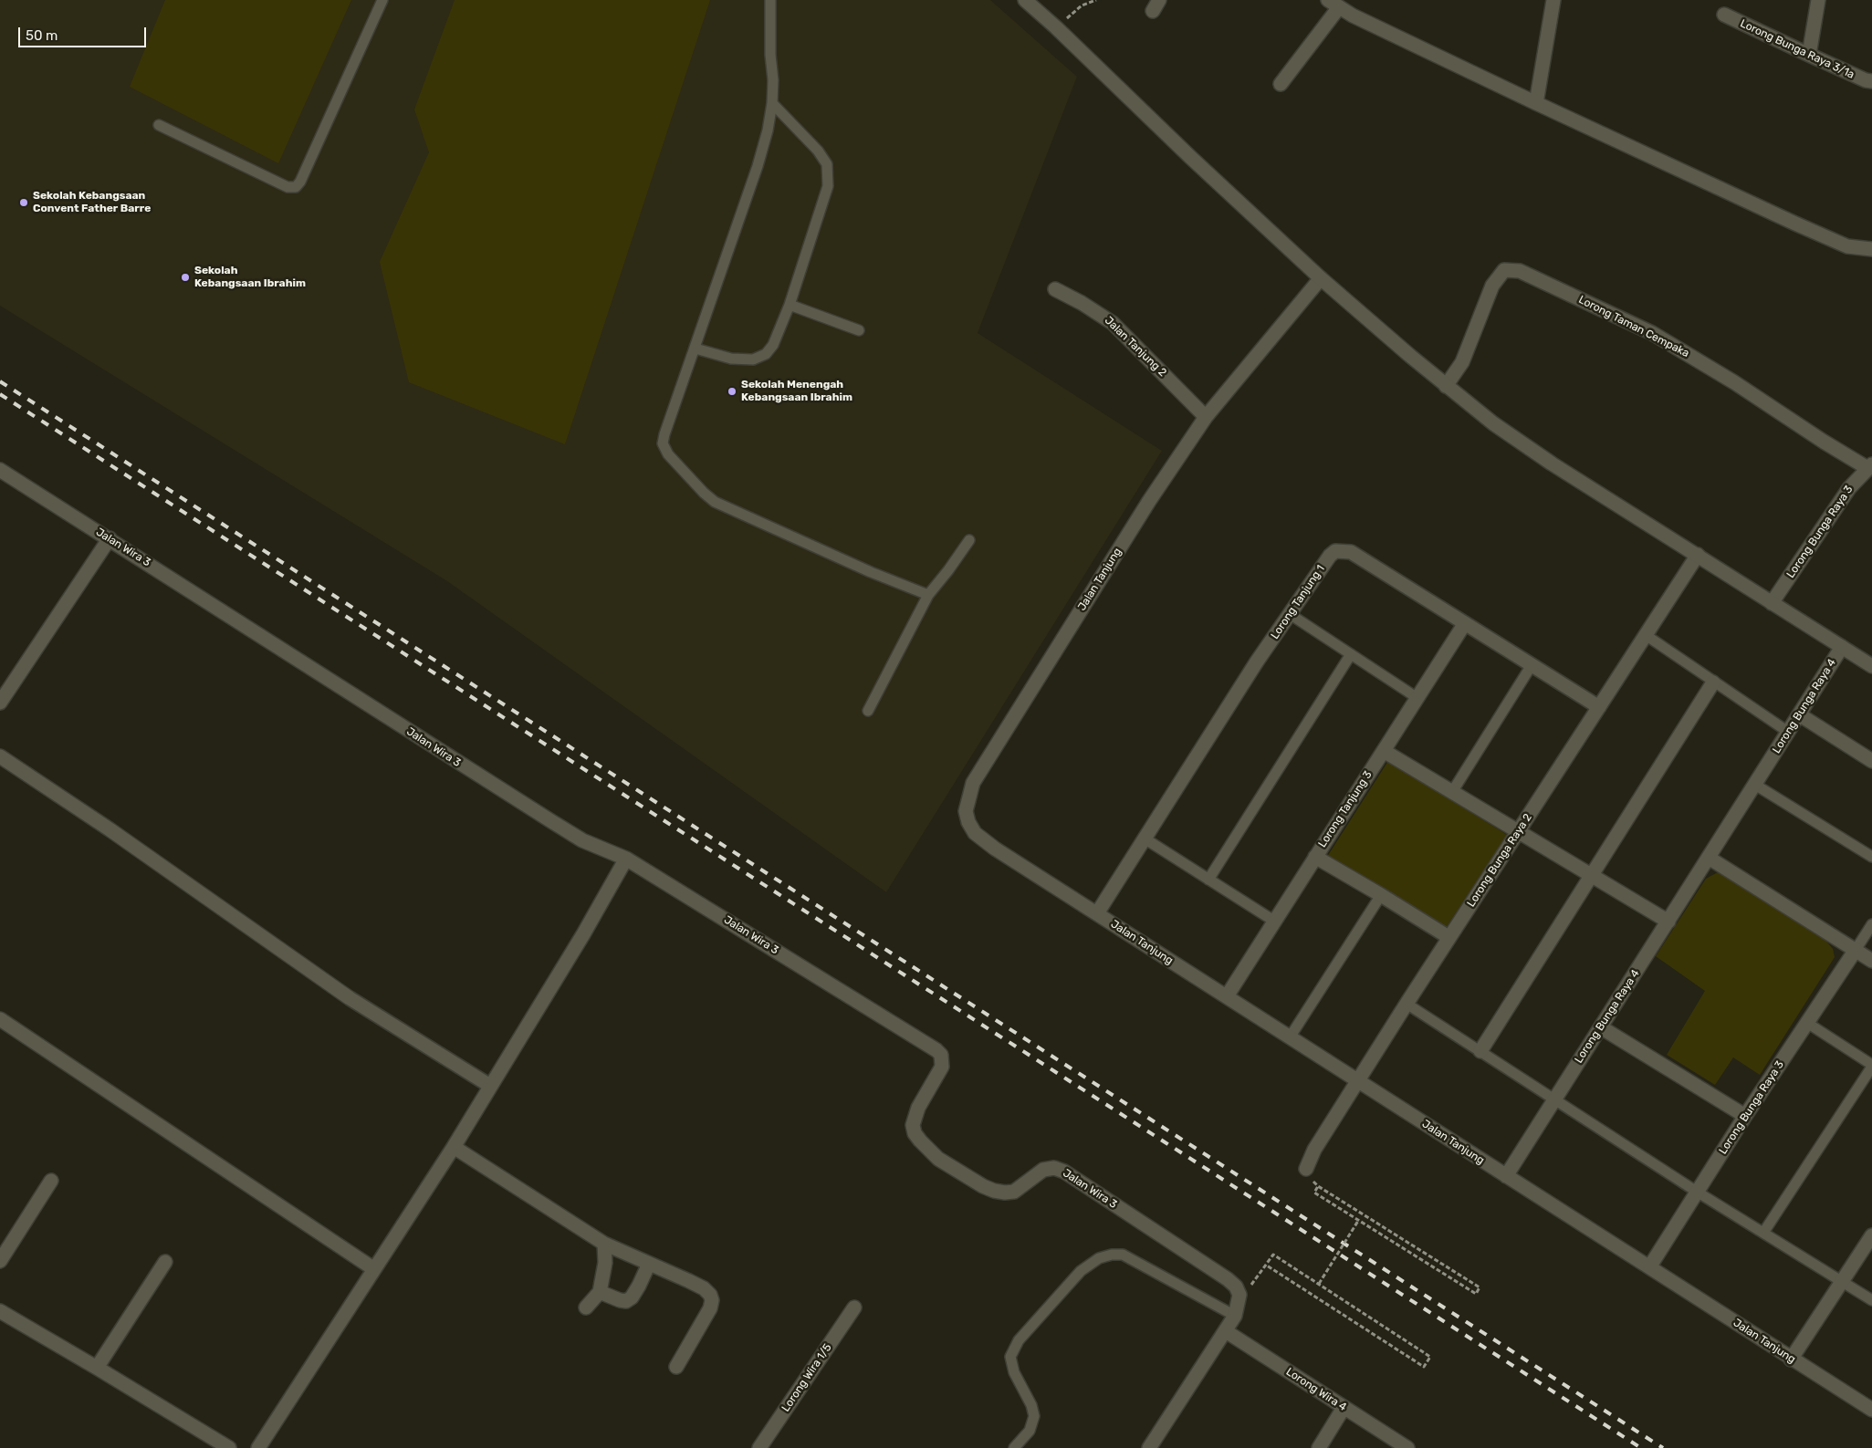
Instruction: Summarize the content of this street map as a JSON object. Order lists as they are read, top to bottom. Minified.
{"streets":{"street":["Lorong Bunga Raya 3/1a","Lorong Taman Cempaka","Jalan Tanjung 2","Lorong Bunga Raya 3","Jalan Wira 3","Jalan Tanjung","Lorong Tanjung 1","Lorong Bunga Raya 4","Lorong Tanjung 3","Lorong Bunga Raya 2","Lorong Wira 1/5","Lorong Wira 4"]},"crossings":[["Lorong Taman Cempaka","Lorong Bunga Raya 3"],["Jalan Tanjung 2","Jalan Tanjung"],["Lorong Bunga Raya 3","Jalan Tanjung"],["Jalan Wira 3","Lorong Wira 4"],["Jalan Tanjung","Lorong Tanjung 1"],["Jalan Tanjung","Lorong Bunga Raya 4"],["Jalan Tanjung","Lorong Tanjung 3"],["Jalan Tanjung","Lorong Bunga Raya 2"],["Lorong Tanjung 1","Lorong Tanjung 3"],["Lorong Tanjung 1","Lorong Bunga Raya 2"]],"places":["Sekolah Kebangsaan Convent Father Barre","Sekolah Kebangsaan Ibrahim","Sekolah Menengah Kebangsaan Ibrahim"],"scale_bar":"50 m"}
